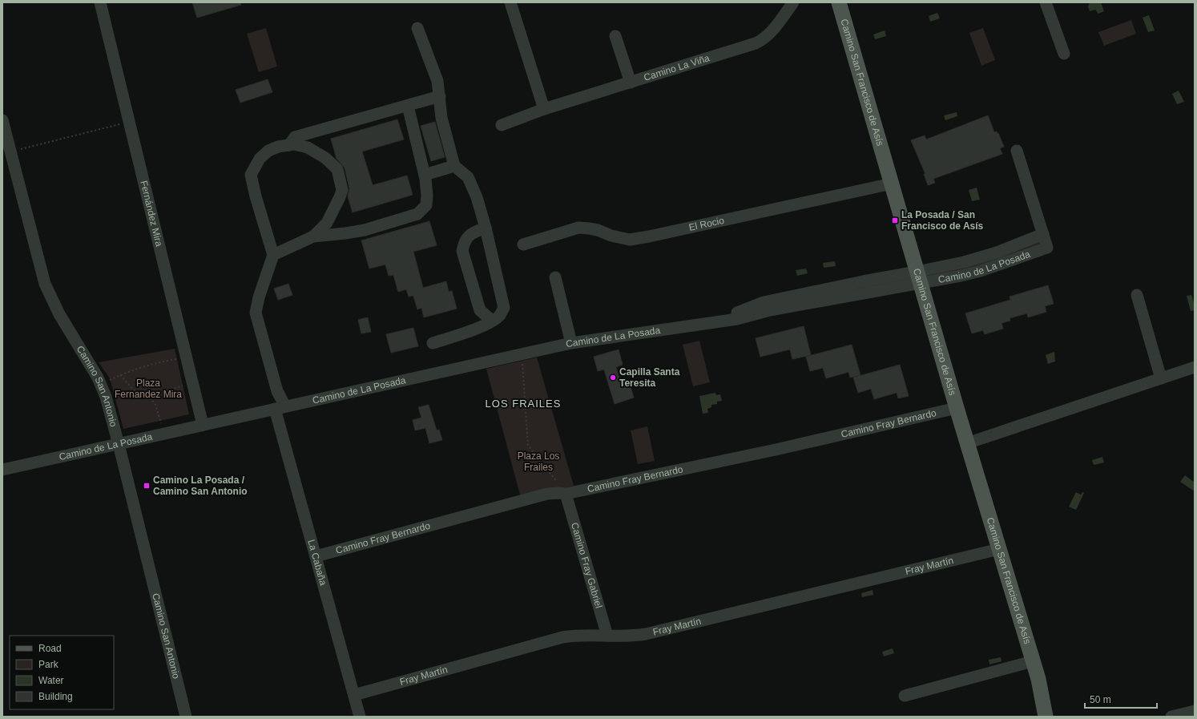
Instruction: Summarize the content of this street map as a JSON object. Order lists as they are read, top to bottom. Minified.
{"streets":{"main road":["Camino San Francisco de Asís"],"street":["Camino La Viña","Fernández Mira","El Rocio","Camino de La Posada","Camino San Antonio","Camino Fray Bernardo","La Cabaña","Camino Fray Gabriel","Fray Martín"]},"crossings":[["Camino San Francisco de Asís","El Rocio"],["Camino San Francisco de Asís","Camino de La Posada"],["Camino San Francisco de Asís","Camino Fray Bernardo"],["Camino San Francisco de Asís","Fray Martín"],["Fernández Mira","Camino de La Posada"],["Camino de La Posada","Camino San Antonio"],["Camino de La Posada","La Cabaña"],["Camino Fray Bernardo","La Cabaña"],["Camino Fray Bernardo","Camino Fray Gabriel"],["La Cabaña","Fray Martín"],["Camino Fray Gabriel","Fray Martín"]],"districts":["LOS FRAILES"],"parks":["Plaza Fernandez Mira","Plaza Los Frailes"],"places":{"transit":["La Posada / San Francisco de Asís","Camino La Posada / Camino San Antonio"],"other":["Capilla Santa Teresita"]},"legend":["Road","Park","Water","Building"],"scale_bar":"50 m"}
